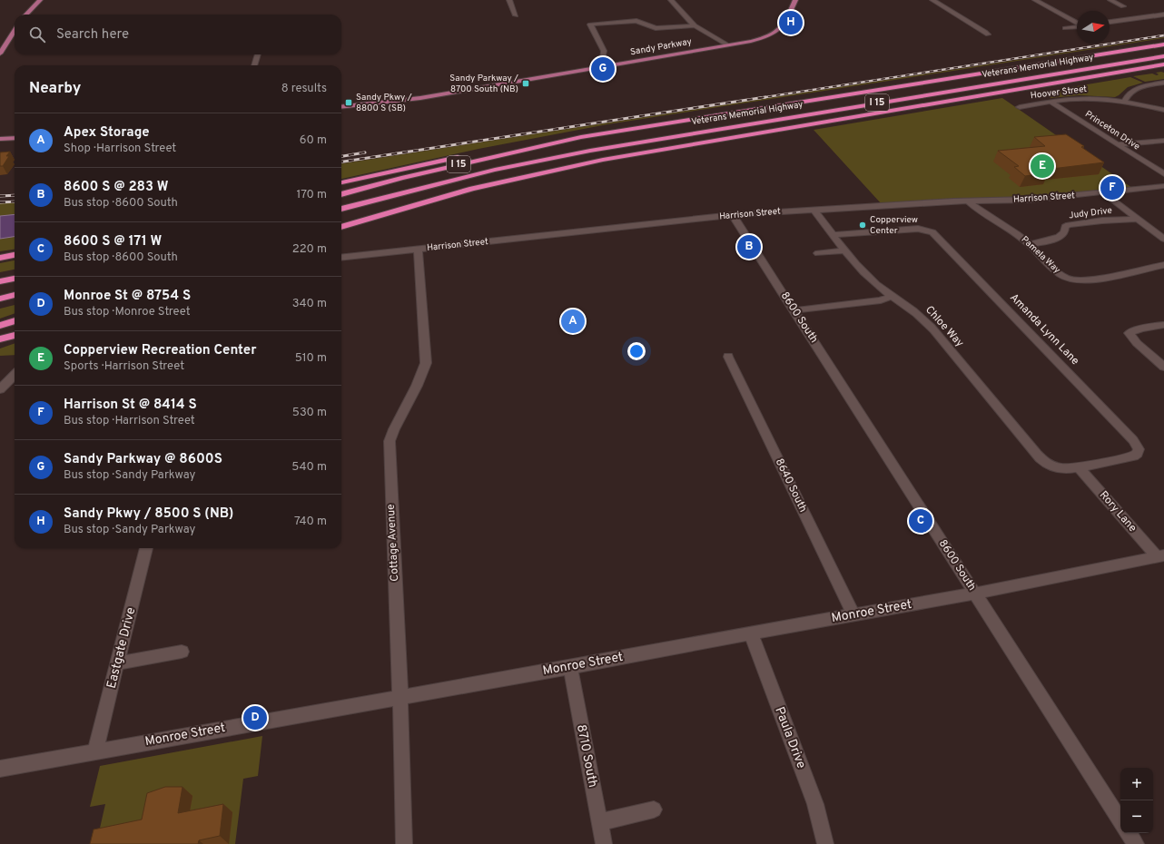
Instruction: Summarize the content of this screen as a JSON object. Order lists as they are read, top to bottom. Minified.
{"streets":{"highway":["Veterans Memorial Highway","I 15"],"main road":["Sandy Parkway"],"street":["Hoover Street","Princeton Drive","Harrison Street","Judy Drive","Pamela Way","8600 South","Chloe Way","Amanda Lynn Lane","8640 South","Rory Lane","Cottage Avenue","Monroe Street","Eastgate Drive","Paula Drive","8710 South"]},"crossings":[["Hoover Street","Princeton Drive"],["Harrison Street","Pamela Way"],["Harrison Street","8600 South"],["Harrison Street","Chloe Way"],["Harrison Street","Cottage Avenue"],["Judy Drive","Pamela Way"],["8600 South","Monroe Street"],["Chloe Way","Amanda Lynn Lane"],["Chloe Way","Rory Lane"],["Amanda Lynn Lane","Rory Lane"],["8640 South","Monroe Street"],["Rory Lane","Monroe Street"],["Cottage Avenue","Monroe Street"],["Monroe Street","Eastgate Drive"],["Monroe Street","Paula Drive"],["Monroe Street","8710 South"]],"places":{"transit":["Sandy Parkway / 8700 South (NB)","Sandy Pkwy / 8800 S (SB)"],"other":["Copperview Center"]},"north":"right","page":{"pins":["H","G","E","F","B","A","C","D"],"search":"Search here","heading":["Nearby","8 results"],"list":[{"mark":"A","name":"Apex Storage","note":"Shop · Harrison Street","value":"60 m"},{"mark":"B","name":"8600 S @ 283 W","note":"Bus stop · 8600 South","value":"170 m"},{"mark":"C","name":"8600 S @ 171 W","note":"Bus stop · 8600 South","value":"220 m"},{"mark":"D","name":"Monroe St @ 8754 S","note":"Bus stop · Monroe Street","value":"340 m"},{"mark":"E","name":"Copperview Recreation Center","note":"Sports · Harrison Street","value":"510 m"},{"mark":"F","name":"Harrison St @ 8414 S","note":"Bus stop · Harrison Street","value":"530 m"},{"mark":"G","name":"Sandy Parkway @ 8600S","note":"Bus stop · Sandy Parkway","value":"540 m"},{"mark":"H","name":"Sandy Pkwy / 8500 S (NB)","note":"Bus stop · Sandy Parkway","value":"740 m"}],"map_buttons":["+","−"]}}
